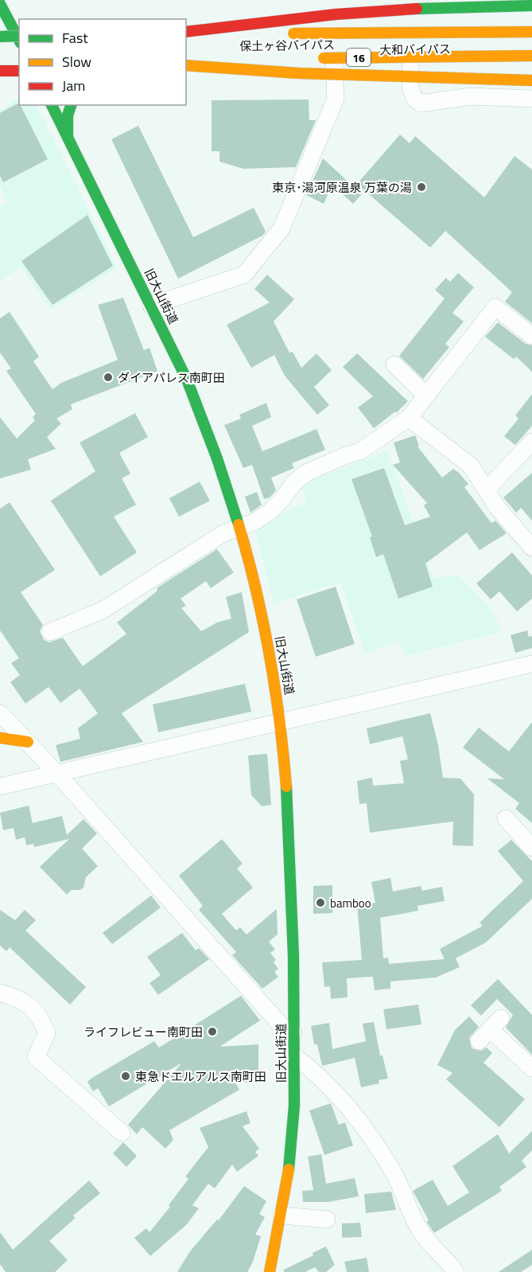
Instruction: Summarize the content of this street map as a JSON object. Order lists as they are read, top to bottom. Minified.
{"streets":{"main road":["保土ヶ谷バイパス","大和バイパス","16","旧大山街道"]},"places":["東京･湯河原温泉 万葉の湯","ダイアパレス南町田","bamboo","ライフレビュー南町田","東急ドエルアルス南町田"],"legend":["Fast","Slow","Jam"]}
